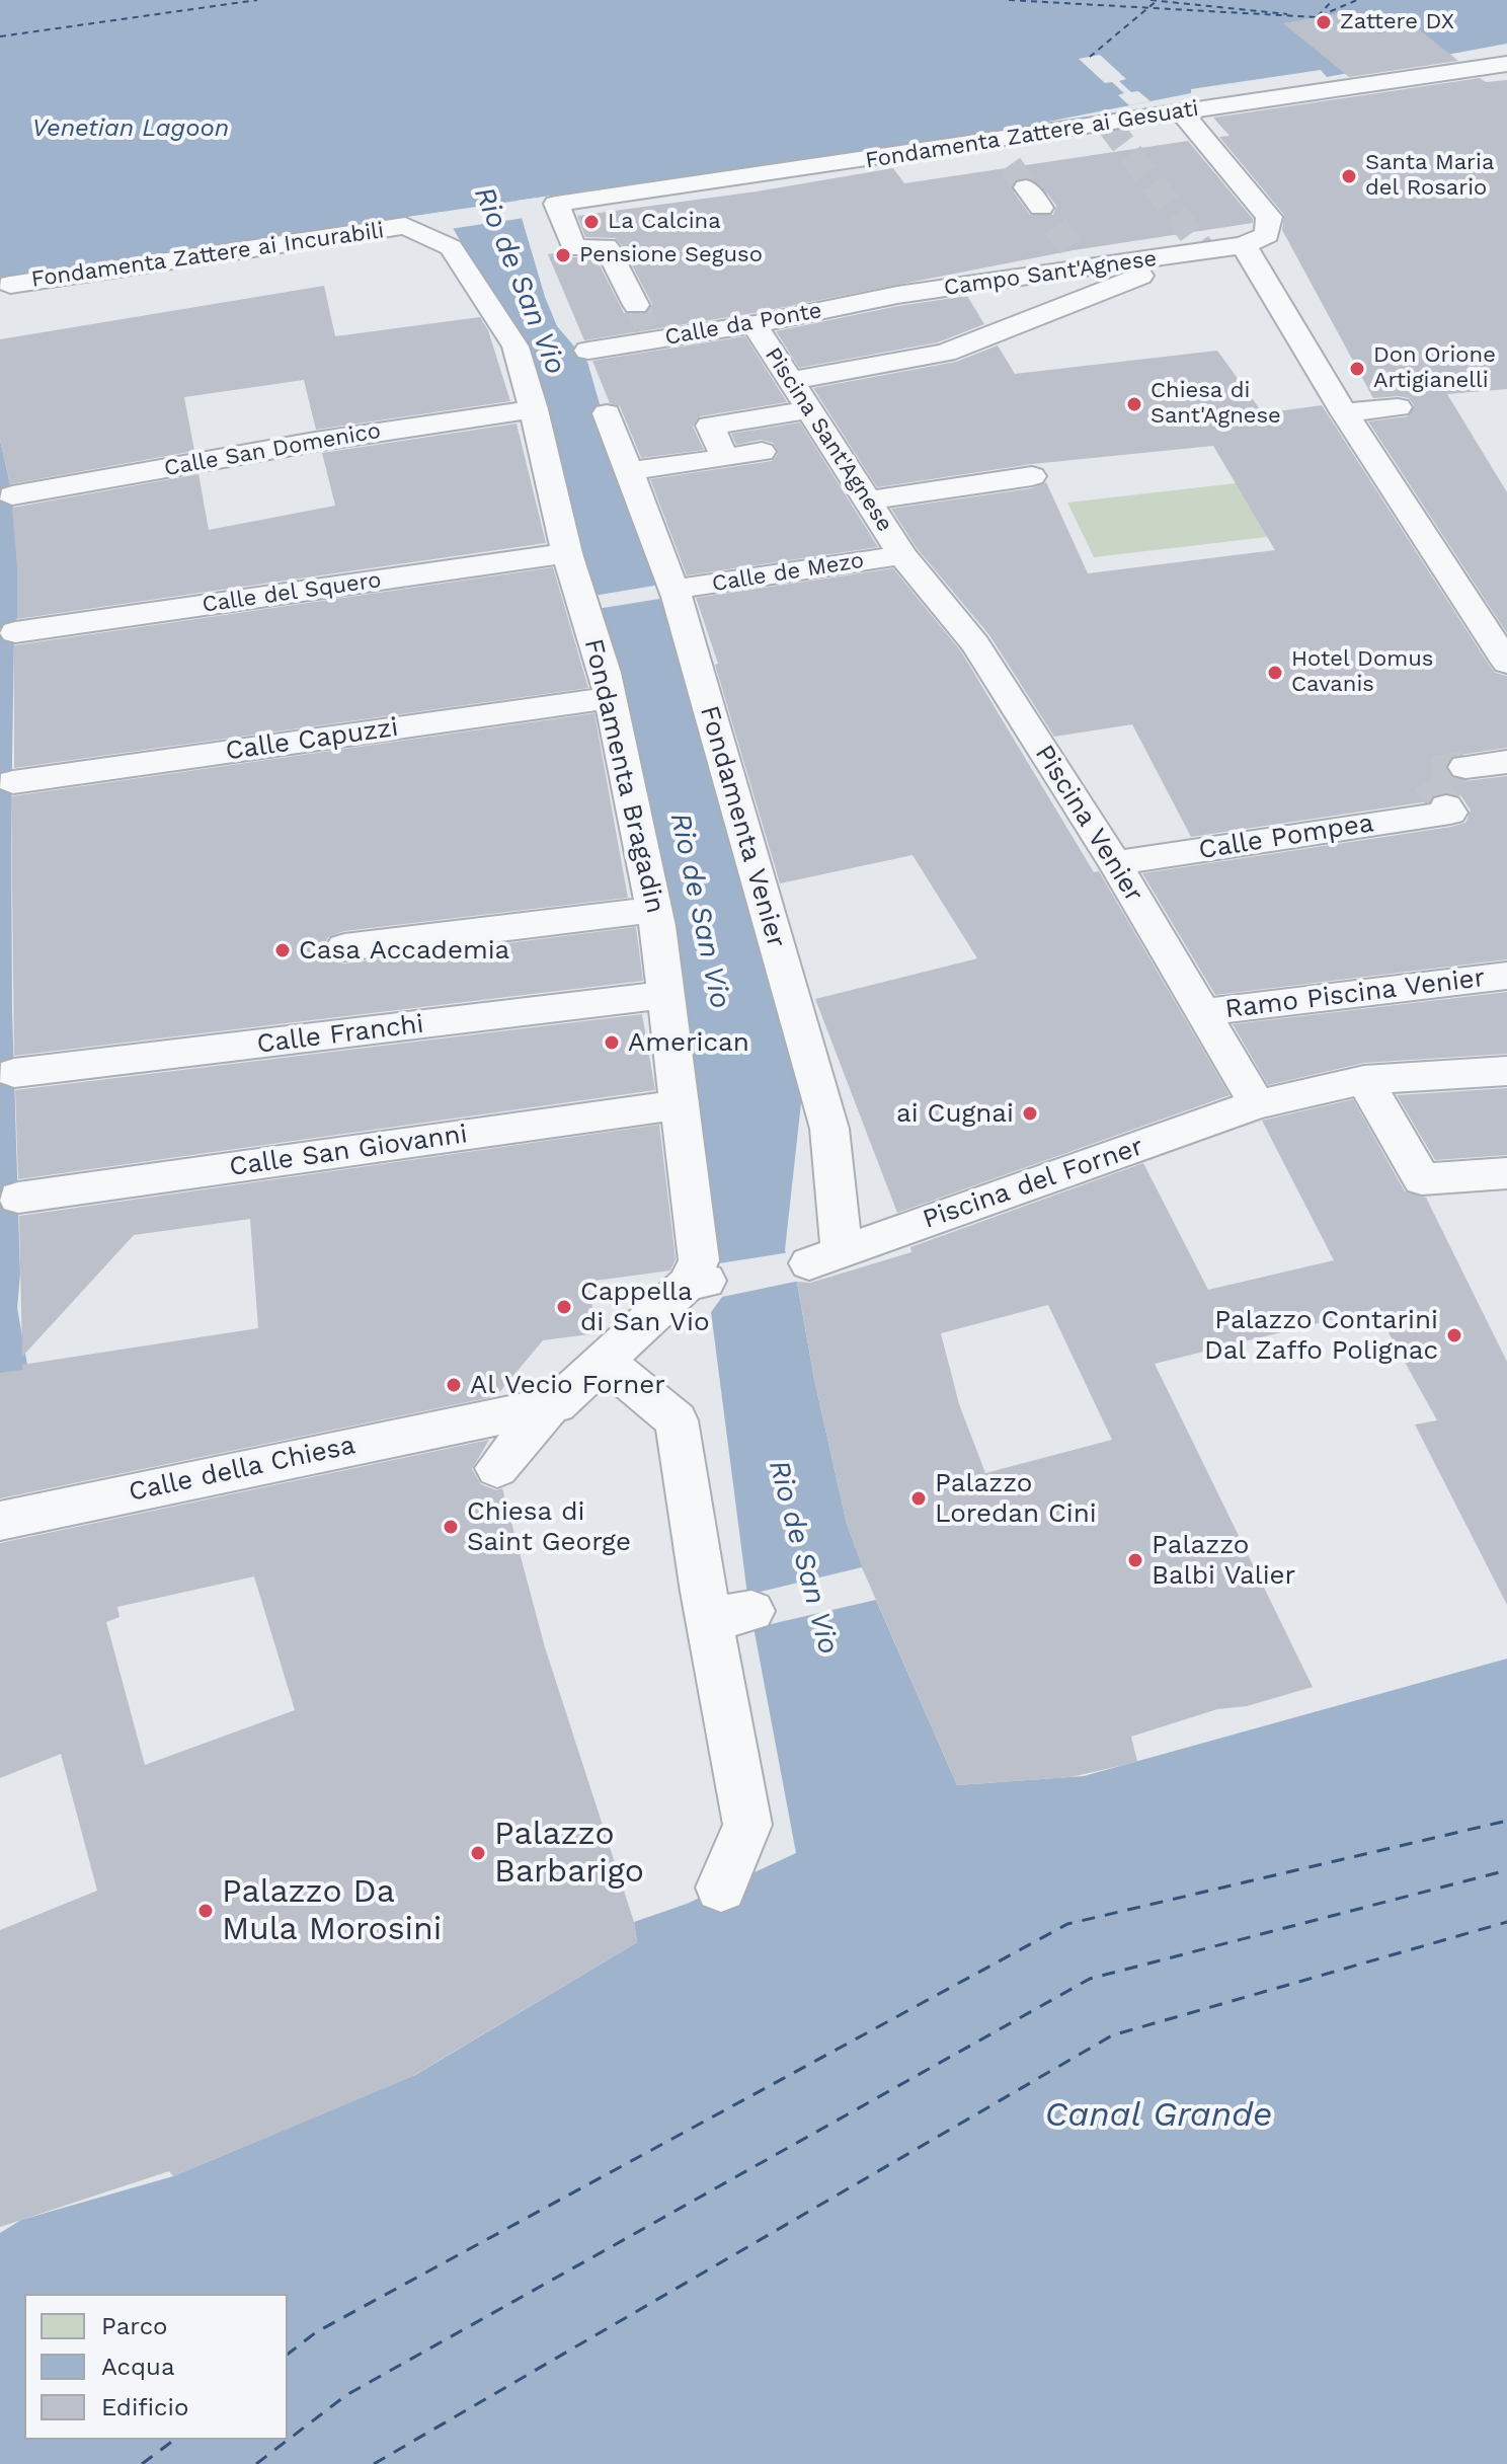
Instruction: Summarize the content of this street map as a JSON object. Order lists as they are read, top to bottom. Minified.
{"streets":{"street":["Fondamenta Zattere ai Gesuati","Fondamenta Zattere ai Incurabili","Campo Sant'Agnese","Calle da Ponte","Piscina Sant'Agnese","Calle San Domenico","Calle de Mezo","Calle del Squero","Calle Capuzzi","Fondamenta Bragadin","Piscina Venier","Fondamenta Venier","Calle Pompea","Ramo Piscina Venier","Calle Franchi","Calle San Giovanni","Piscina del Forner","Calle della Chiesa"]},"crossings":[["Fondamenta Zattere ai Incurabili","Fondamenta Bragadin"],["Campo Sant'Agnese","Calle da Ponte"],["Campo Sant'Agnese","Piscina Sant'Agnese"],["Calle da Ponte","Piscina Sant'Agnese"],["Piscina Sant'Agnese","Calle de Mezo"],["Piscina Sant'Agnese","Piscina Venier"],["Calle San Domenico","Fondamenta Bragadin"],["Calle de Mezo","Piscina Venier"],["Calle de Mezo","Fondamenta Venier"],["Calle del Squero","Fondamenta Bragadin"],["Calle Capuzzi","Fondamenta Bragadin"],["Fondamenta Bragadin","Calle Franchi"],["Fondamenta Bragadin","Calle San Giovanni"],["Piscina Venier","Calle Pompea"],["Piscina Venier","Ramo Piscina Venier"],["Piscina Venier","Piscina del Forner"],["Fondamenta Venier","Piscina del Forner"]],"water":["Venetian Lagoon","Rio de San Vio","Canal Grande"],"places":["Zattere DX","Santa Maria del Rosario","La Calcina","Pensione Seguso","Don Orione Artigianelli","Chiesa di Sant'Agnese","Hotel Domus Cavanis","Casa Accademia","American","ai Cugnai","Cappella di San Vio","Palazzo Contarini Dal Zaffo Polignac","Al Vecio Forner","Palazzo Loredan Cini","Chiesa di Saint George","Palazzo Balbi Valier","Palazzo Barbarigo","Palazzo Da Mula Morosini"],"legend":["Parco","Acqua","Edificio"]}
